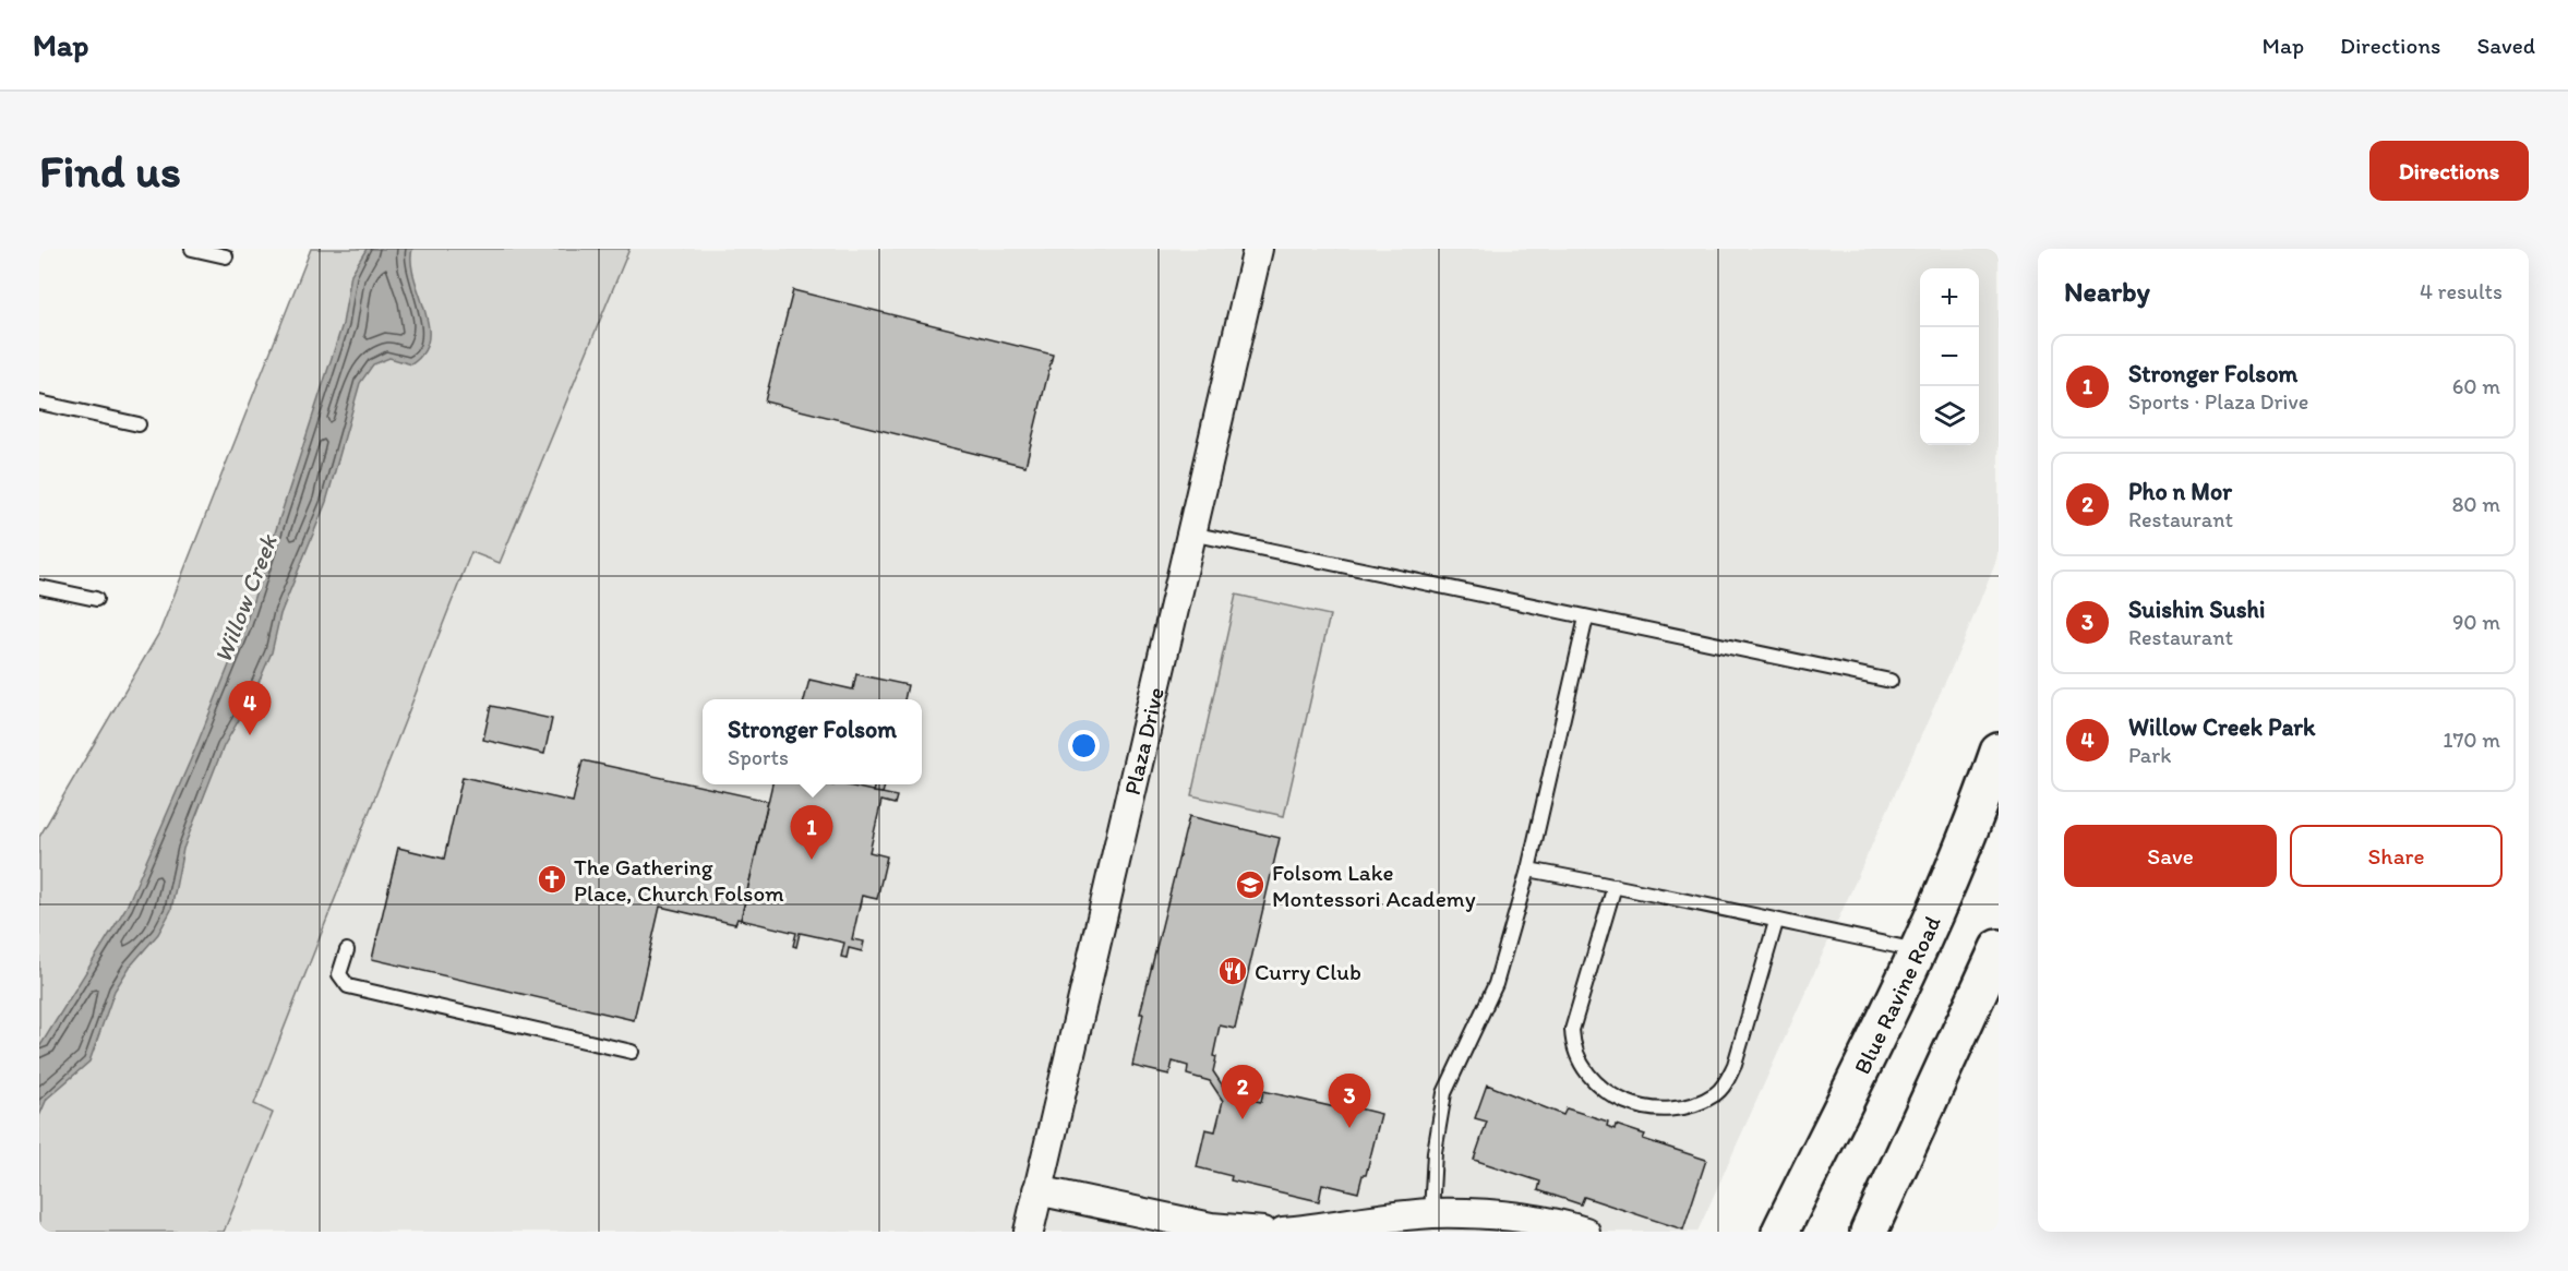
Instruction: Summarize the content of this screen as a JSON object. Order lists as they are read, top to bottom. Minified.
{"streets":{"main road":["Blue Ravine Road"],"street":["Plaza Drive"]},"water":["Willow Creek"],"places":{"church":["The Gathering Place, Church Folsom"],"school or university":["Folsom Lake Montessori Academy"],"restaurant":["Curry Club"]},"page":{"header":"Map","nav":["Map","Directions","Saved"],"buttons":["Directions",["Save","Share"]],"title":"Find us","heading":["Nearby","4 results"],"map_buttons":["+","−"],"list":[{"mark":"1","name":"Stronger Folsom","note":"Sports · Plaza Drive","value":"60 m"},{"mark":"2","name":"Pho n Mor","note":"Restaurant","value":"80 m"},{"mark":"3","name":"Suishin Sushi","note":"Restaurant","value":"90 m"},{"mark":"4","name":"Willow Creek Park","note":"Park","value":"170 m"}],"pins":["4","1","2","3"],"popup":["Stronger Folsom","Sports"]}}
